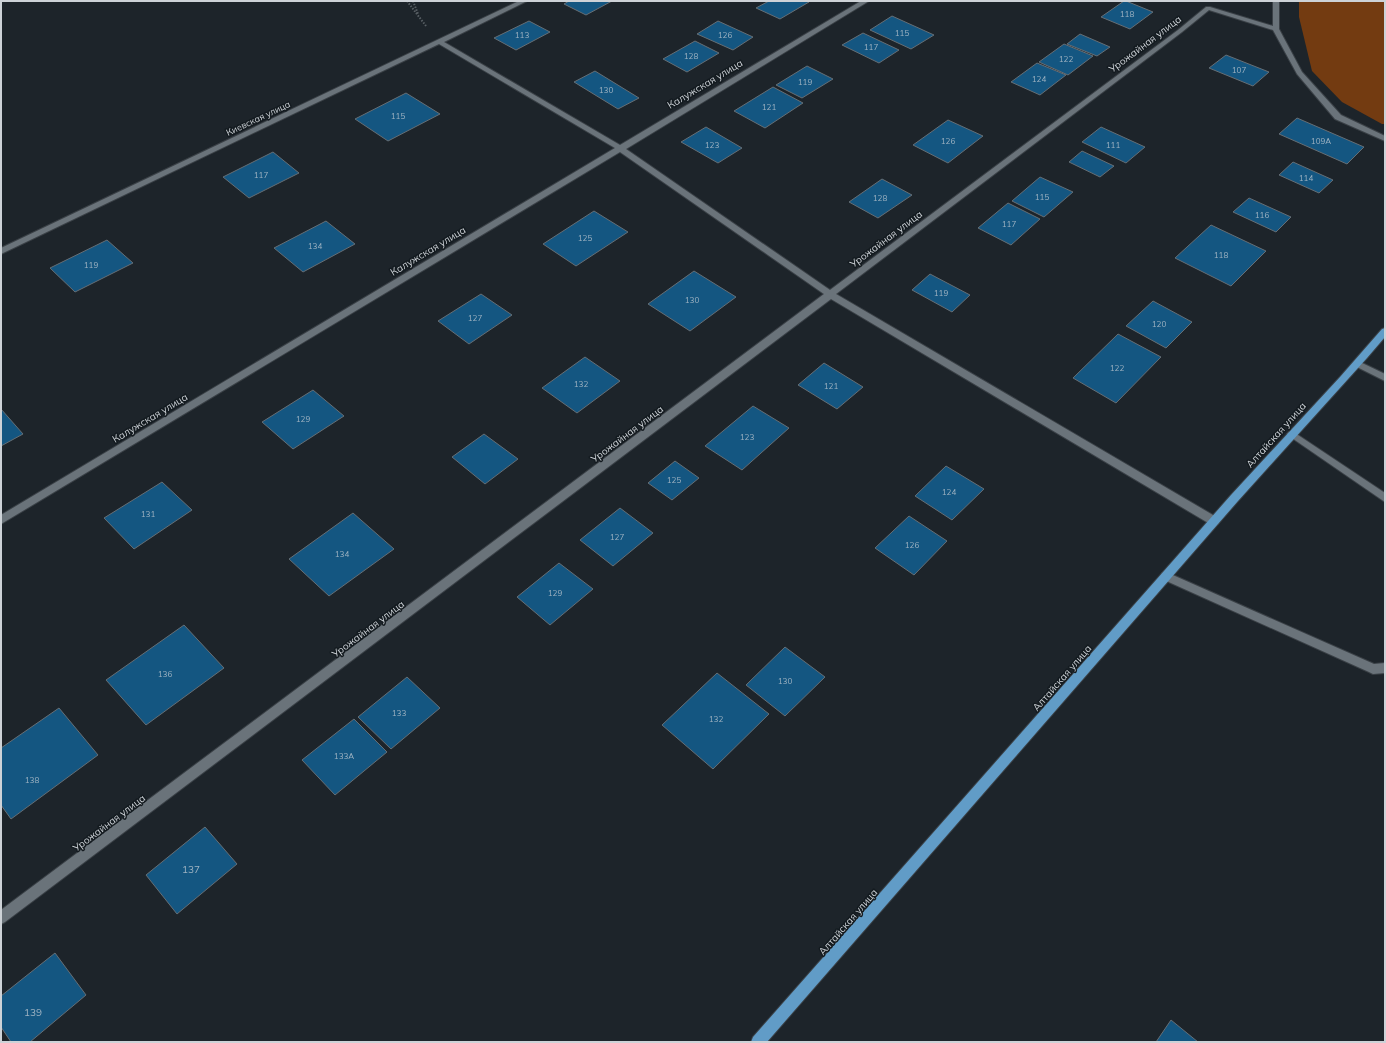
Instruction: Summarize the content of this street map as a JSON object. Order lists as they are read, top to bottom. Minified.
{"streets":{"main road":["Алтайская улица"],"street":["Урожайная улица","Калужская улица","Киевская улица"]},"house_numbers":["118","115","113","126","117","128","122","107","124","119","130","121","115","126","109А","123","111","117","114","115","128","116","117","125","134","118","119","119","130","127","120","122","132","121","129","123","125","124","131","127","126","134","129","136","130","133","132","133А","138","137","139"]}
